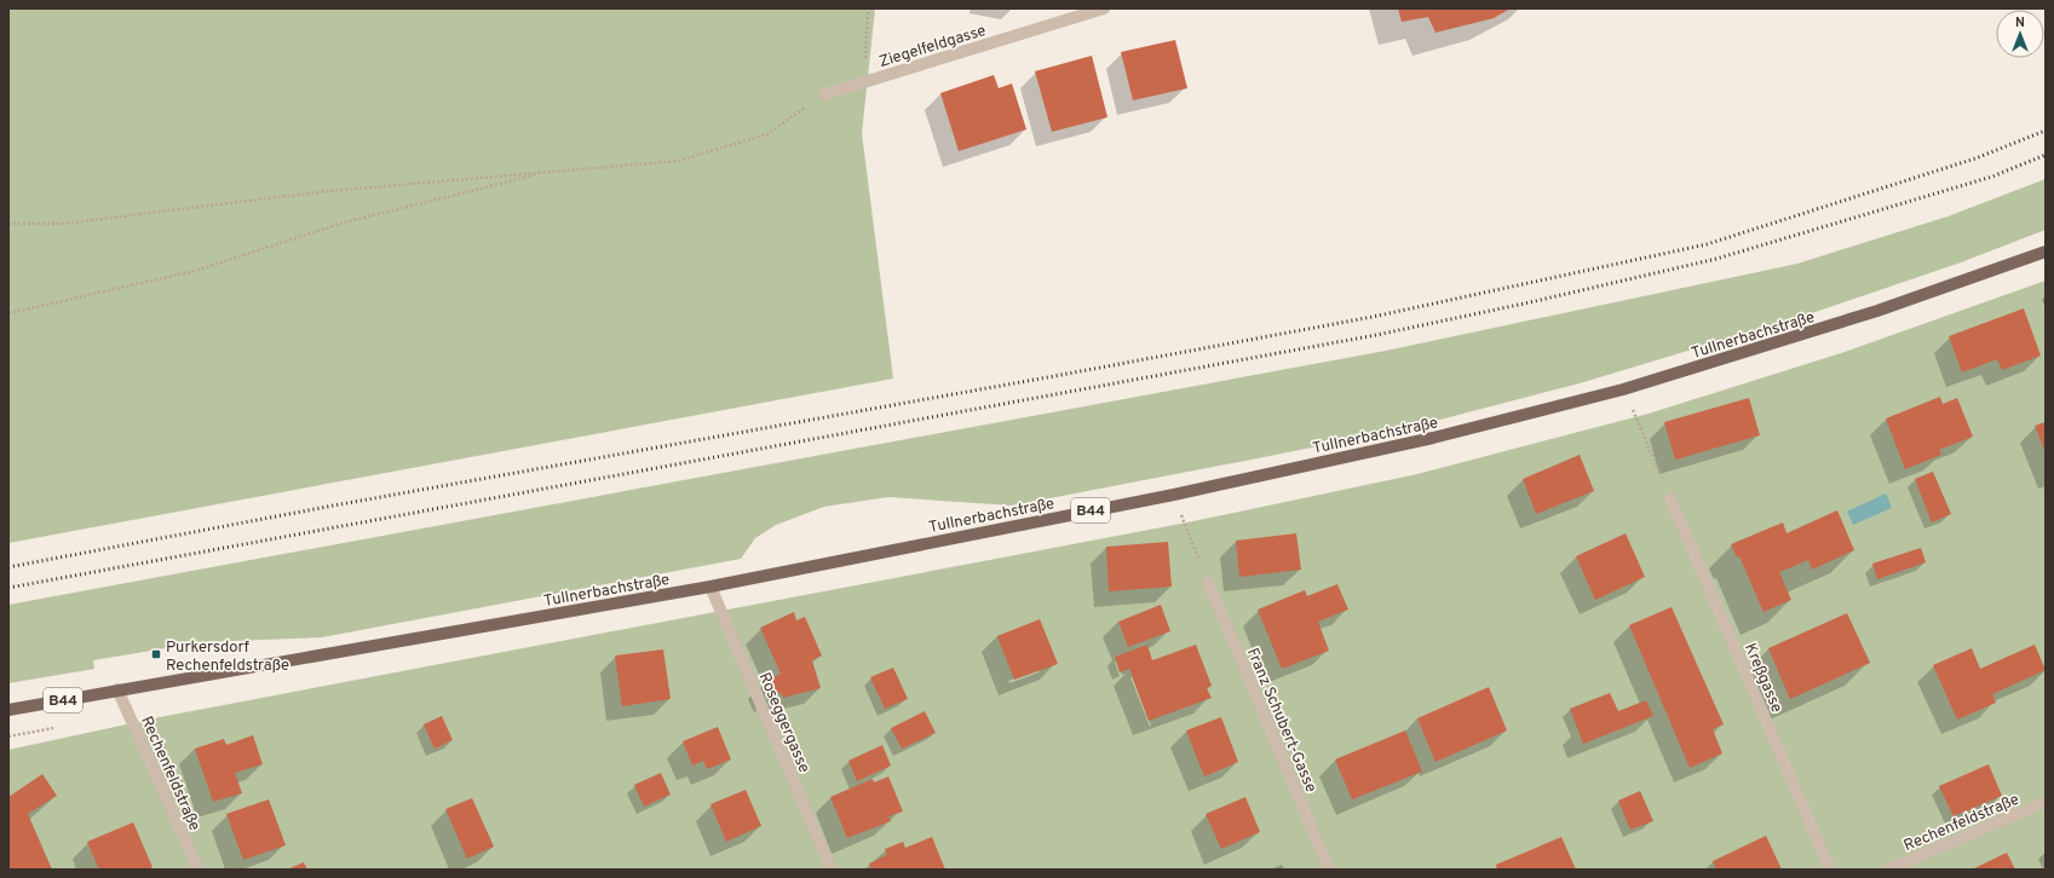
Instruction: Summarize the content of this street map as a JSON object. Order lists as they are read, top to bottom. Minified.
{"streets":{"main road":["Tullnerbachstraße","B44"],"street":["Ziegelfeldgasse","Kreßgasse","Franz Schubert-Gasse","Roseggergasse","Rechenfeldstraße"]},"crossings":[["Tullnerbachstraße","Roseggergasse"],["Tullnerbachstraße","Rechenfeldstraße"]],"places":{"transit":["Purkersdorf Rechenfeldstraße"]},"north":"top"}
